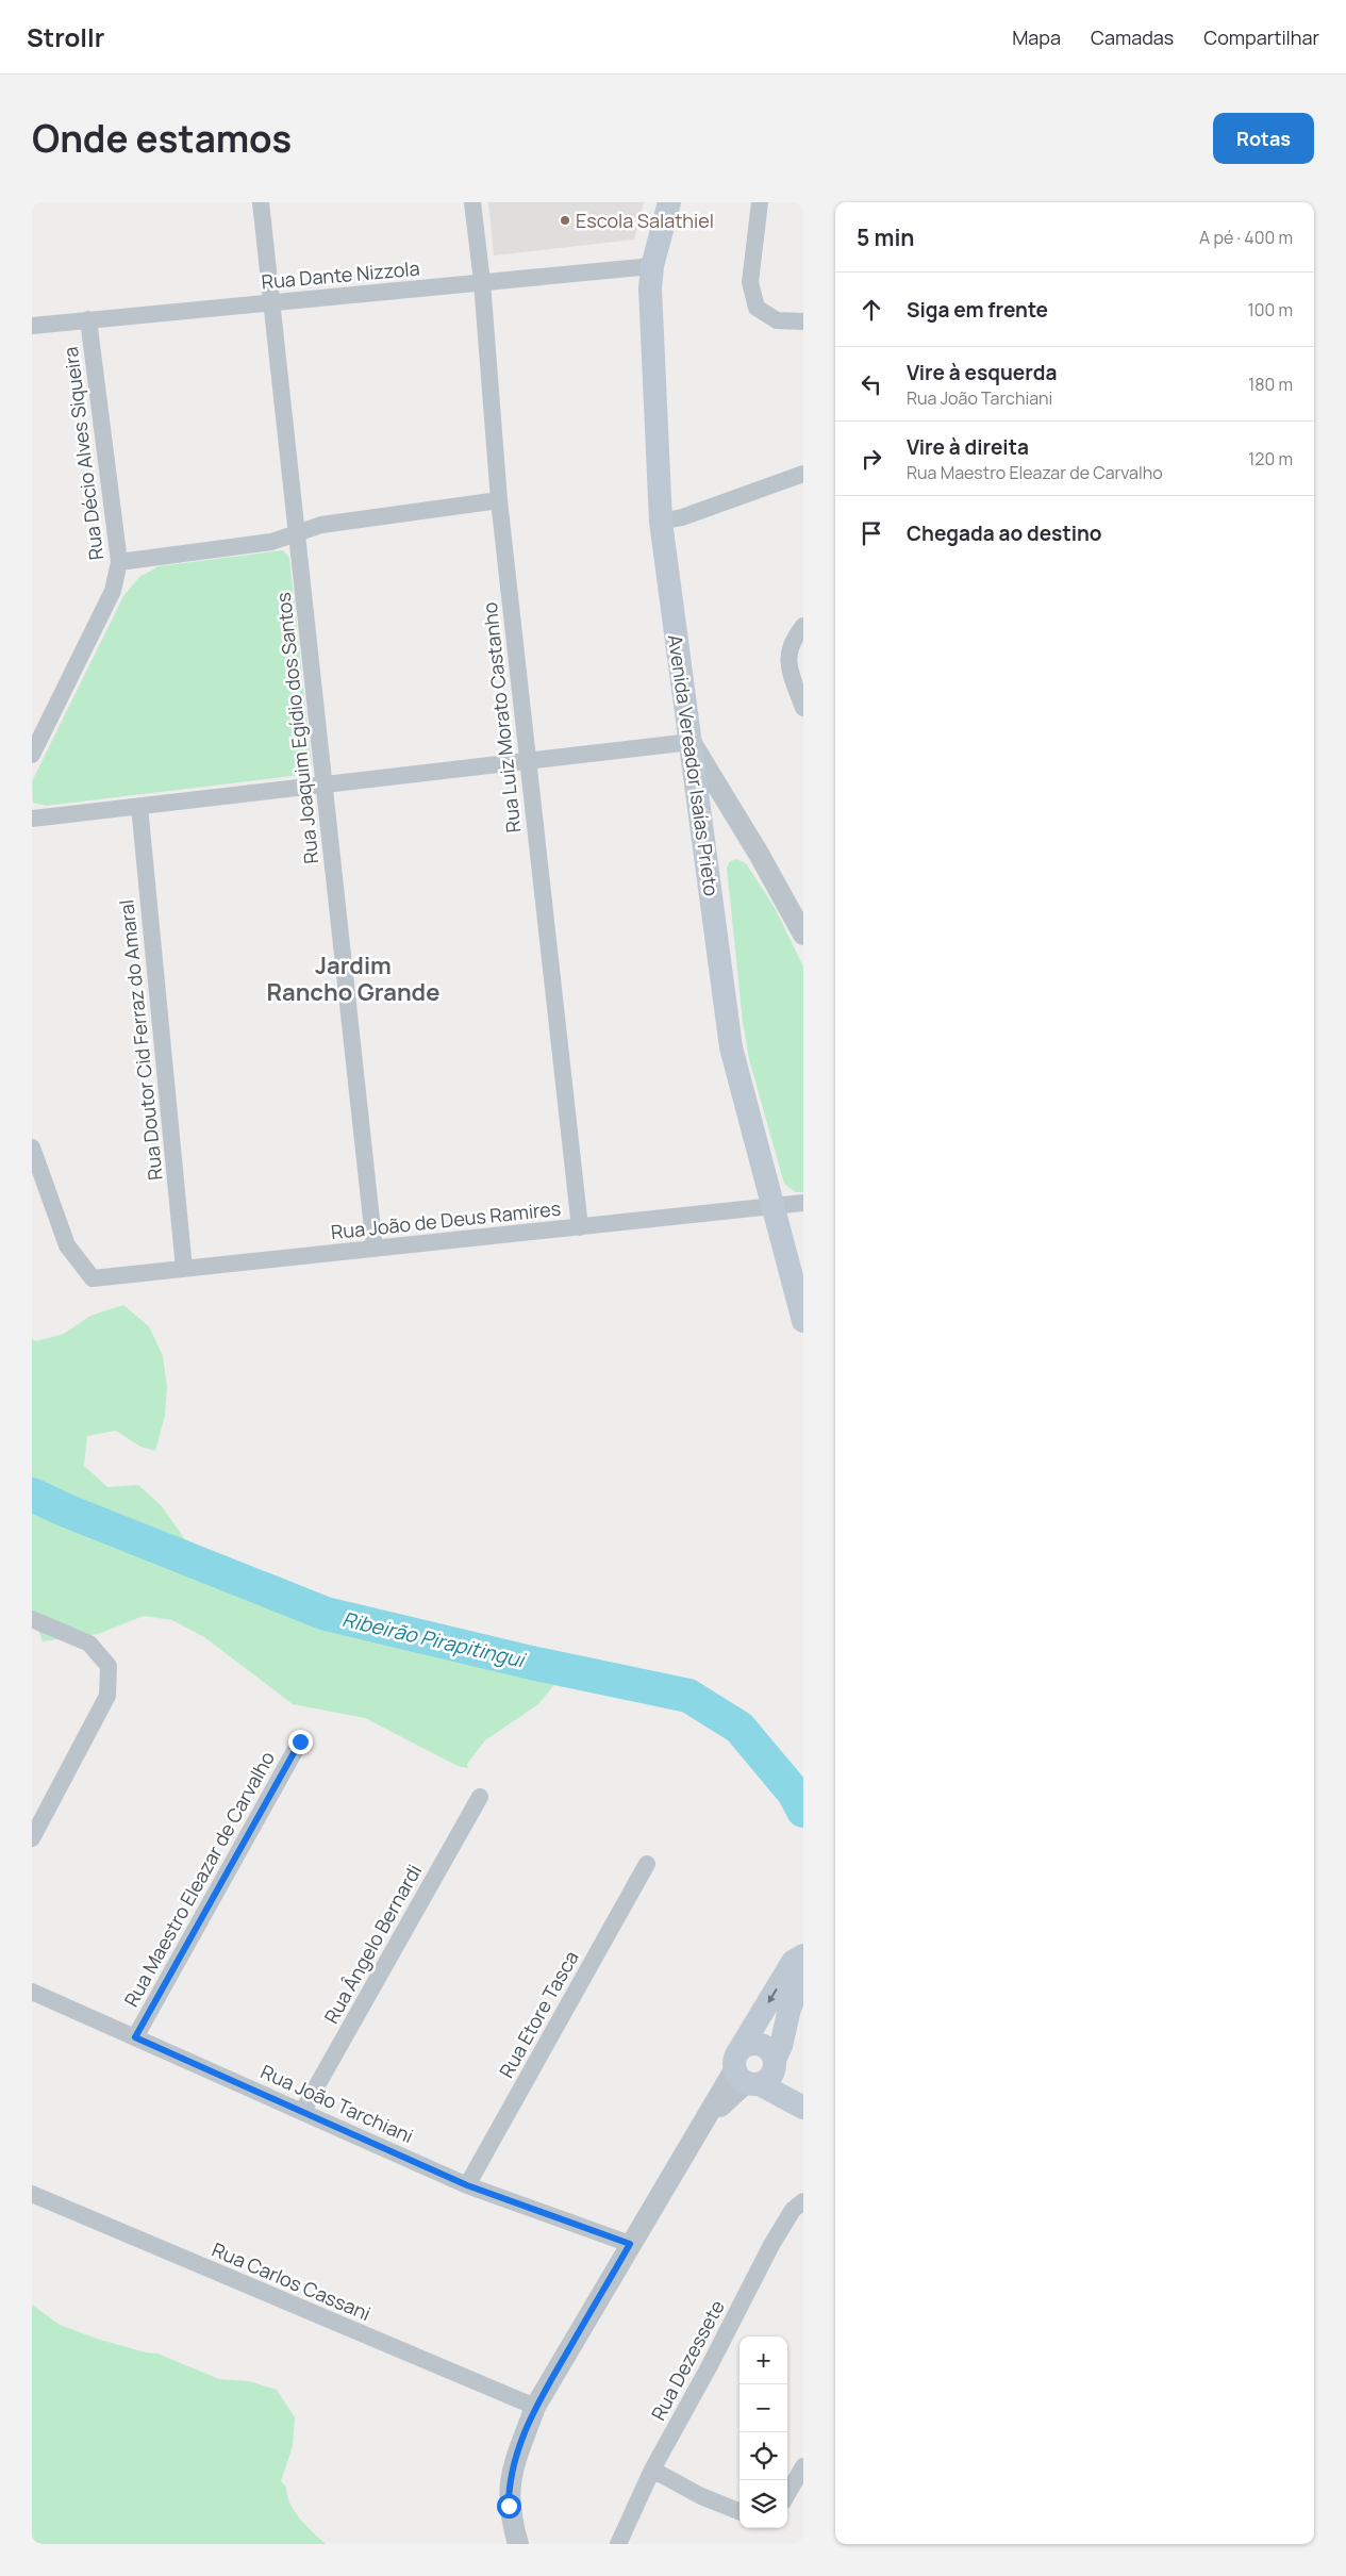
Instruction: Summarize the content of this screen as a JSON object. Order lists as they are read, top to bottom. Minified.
{"streets":{"main road":["Avenida Vereador Isaías Prieto"],"street":["Rua Dante Nizzola","Rua Décio Alves Siqueira","Rua Luiz Morato Castanho","Rua Joaquim Egídio dos Santos","Rua Doutor Cid Ferraz do Amaral","Rua João de Deus Ramires","Rua Maestro Eleazar de Carvalho","Rua Ângelo Bernardi","Rua Etore Tasca","Rua João Tarchiani","Rua Carlos Cassani","Rua Dezessete"]},"crossings":[["Rua Dante Nizzola","Rua Décio Alves Siqueira"],["Rua Dante Nizzola","Rua Luiz Morato Castanho"],["Rua Dante Nizzola","Rua Joaquim Egídio dos Santos"],["Rua Dante Nizzola","Avenida Vereador Isaías Prieto"],["Rua Luiz Morato Castanho","Rua João de Deus Ramires"],["Rua Joaquim Egídio dos Santos","Rua João de Deus Ramires"],["Avenida Vereador Isaías Prieto","Rua João de Deus Ramires"],["Rua Doutor Cid Ferraz do Amaral","Rua João de Deus Ramires"],["Rua Maestro Eleazar de Carvalho","Rua João Tarchiani"],["Rua Ângelo Bernardi","Rua João Tarchiani"],["Rua Etore Tasca","Rua João Tarchiani"]],"districts":["Jardim Rancho Grande"],"water":["Ribeirão Pirapitingui"],"places":["Escola Salathiel"],"page":{"header":"Strollr","nav":["Mapa","Camadas","Compartilhar"],"title":"Onde estamos","buttons":"Rotas","heading":["5 min","A pé · 400 m"],"list":[["Siga em frente","100 m"],["Vire à esquerda","Rua João Tarchiani","180 m"],["Vire à direita","Rua Maestro Eleazar de Carvalho","120 m"],"Chegada ao destino"],"map_buttons":["+","−"]}}
